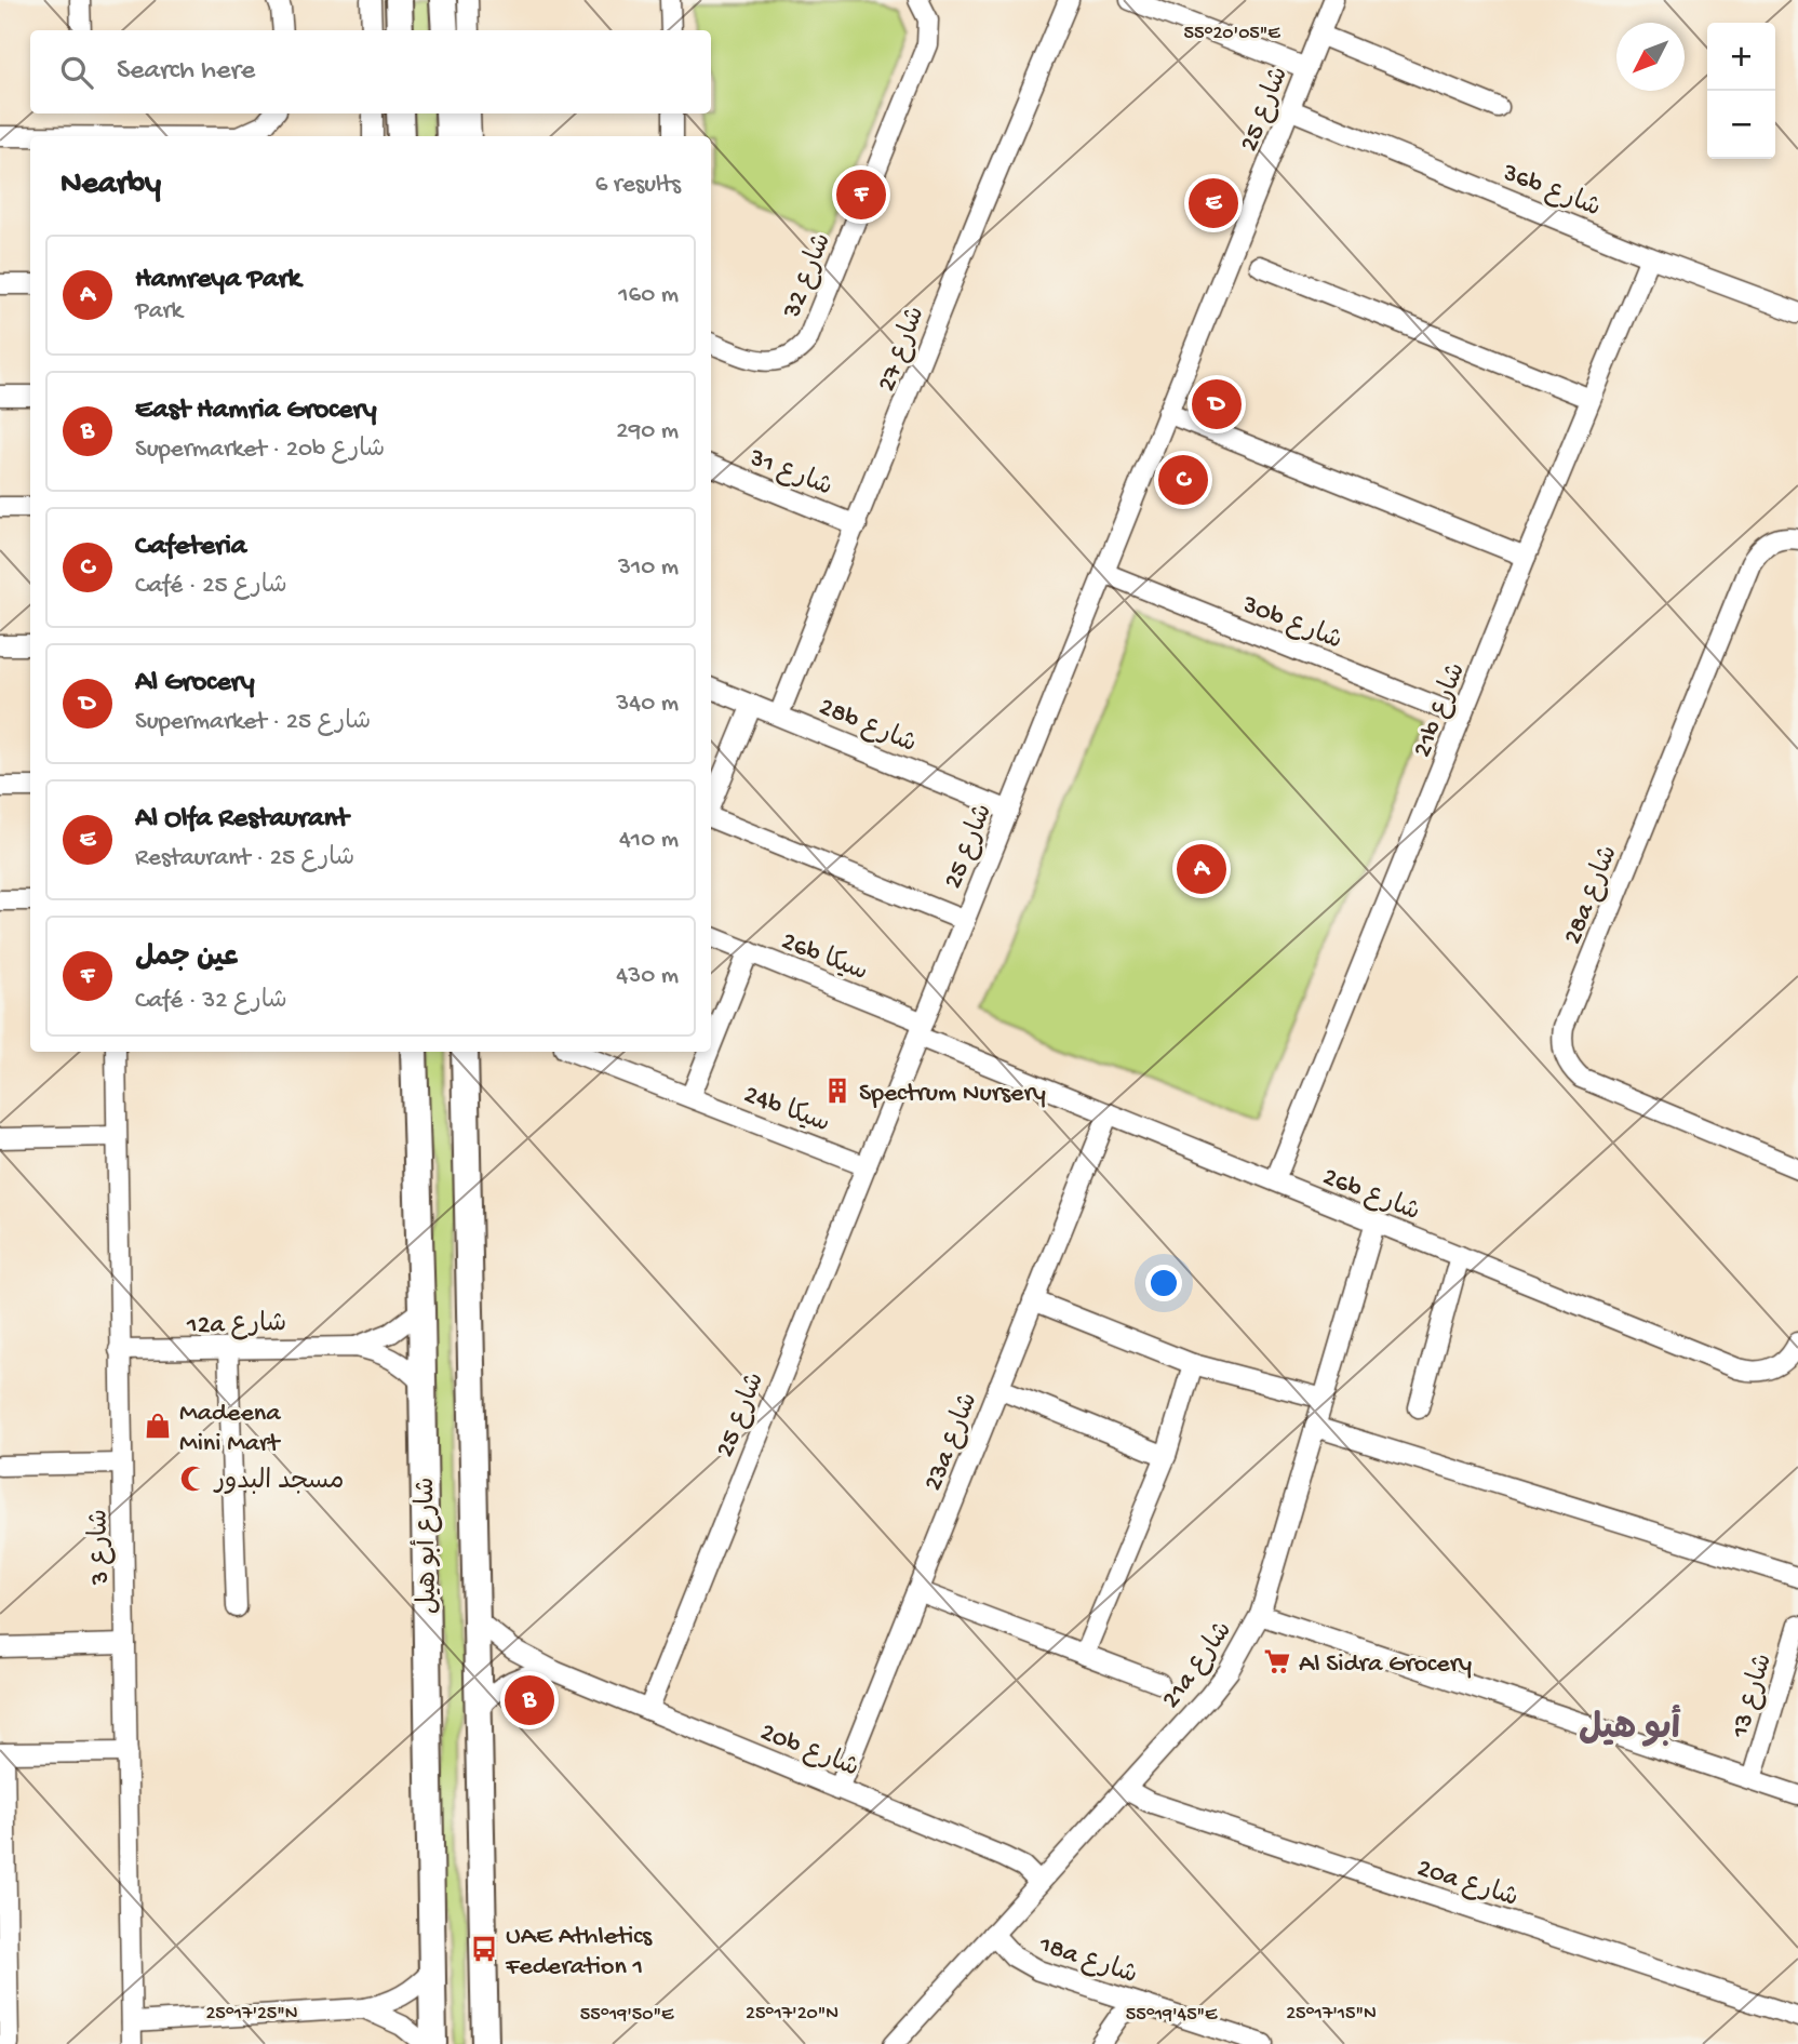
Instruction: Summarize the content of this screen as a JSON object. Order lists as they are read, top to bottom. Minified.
{"streets":{"main road":["شارع أبو هيل"],"street":["شارع 25","36b شارع","شارع 32","شارع 27","شارع 31","30b شارع","21b شارع","28b شارع","28a شارع","26b سيكا","24b سيكا","26b شارع","12a شارع","23a شارع","شارع 3","21a شارع","شارع 13","20b شارع","20a شارع","18a شارع"]},"crossings":[["شارع 25","36b شارع"],["شارع 25","30b شارع"],["شارع 25","28b شارع"],["شارع 25","26b سيكا"],["شارع 25","24b سيكا"],["شارع 25","26b شارع"],["شارع 25","20b شارع"],["36b شارع","21b شارع"],["شارع 27","شارع 31"],["شارع 27","28b شارع"],["30b شارع","21b شارع"],["21b شارع","26b شارع"],["26b سيكا","26b شارع"],["26b شارع","23a شارع"],["26b شارع","21a شارع"],["12a شارع","شارع أبو هيل"],["12a شارع","شارع 3"],["23a شارع","20b شارع"],["شارع أبو هيل","20b شارع"],["21a شارع","20b شارع"],["21a شارع","20a شارع"],["21a شارع","18a شارع"]],"districts":["أبو هيل"],"places":{"building":["Spectrum Nursery"],"shop":["Madeena Mini Mart"],"mosque":["مسجد البدور"],"supermarket":["Al Sidra Grocery"],"bus stop":["UAE Athletics Federation 1"]},"north":"bottom left","page":{"map_buttons":["+","−"],"search":"Search here","heading":["Nearby","6 results"],"pins":["F","E","D","C","A","B"],"list":[{"mark":"A","name":"Hamreya Park","note":"Park","value":"160 m"},{"mark":"B","name":"East Hamria Grocery","note":"Supermarket · 20b شارع","value":"290 m"},{"mark":"C","name":"Cafeteria","note":"Café · شارع 25","value":"310 m"},{"mark":"D","name":"Al Grocery","note":"Supermarket · شارع 25","value":"340 m"},{"mark":"E","name":"Al Olfa Restaurant","note":"Restaurant · شارع 25","value":"410 m"},{"mark":"F","name":"عين جمل","note":"Café · شارع 32","value":"430 m"}]},"coordinates":["55°20'05\"E","25°17'25\"N","25°17'20\"N","25°17'15\"N","55°19'50\"E","55°19'45\"E"]}
